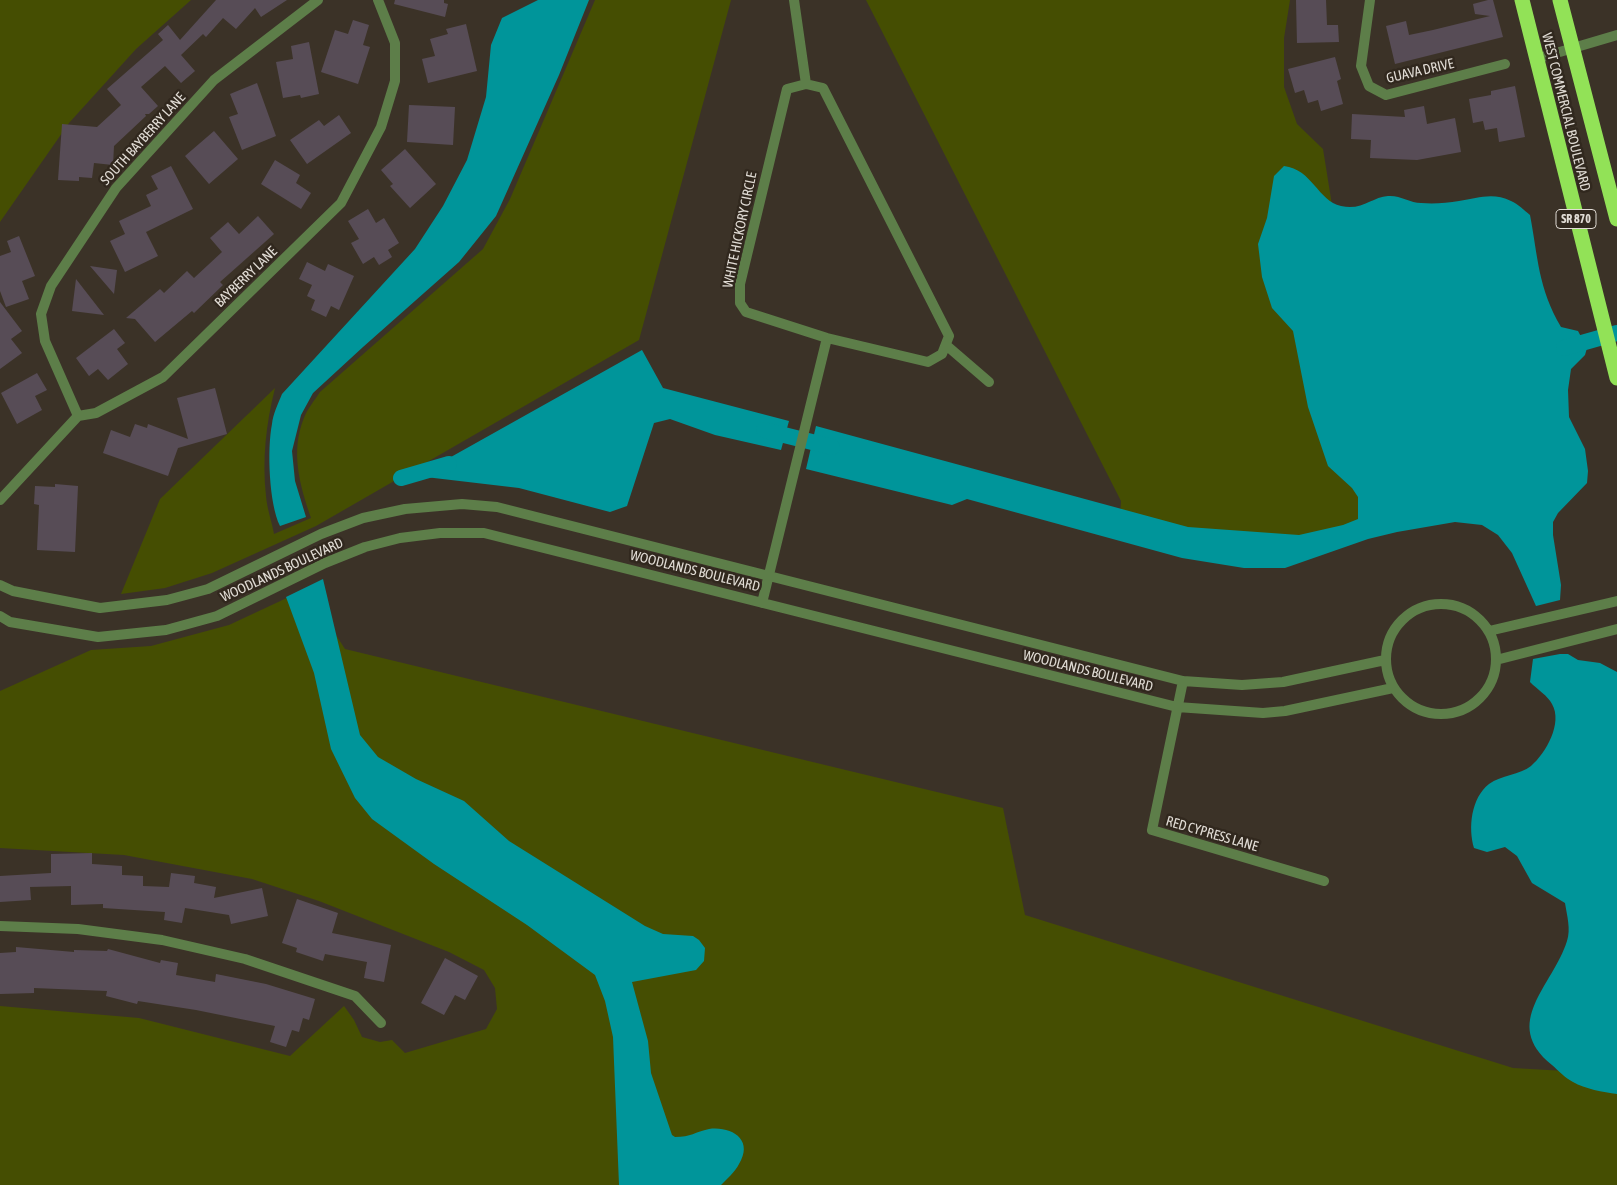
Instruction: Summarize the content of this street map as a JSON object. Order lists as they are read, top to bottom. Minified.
{"streets":{"highway":["WEST COMMERCIAL BOULEVARD","SR 870"],"street":["GUAVA DRIVE","SOUTH BAYBERRY LANE","WHITE HICKORY CIRCLE","BAYBERRY LANE","WOODLANDS BOULEVARD","RED CYPRESS LANE"]},"crossings":[["SOUTH BAYBERRY LANE","BAYBERRY LANE"],["WOODLANDS BOULEVARD","RED CYPRESS LANE"]]}
